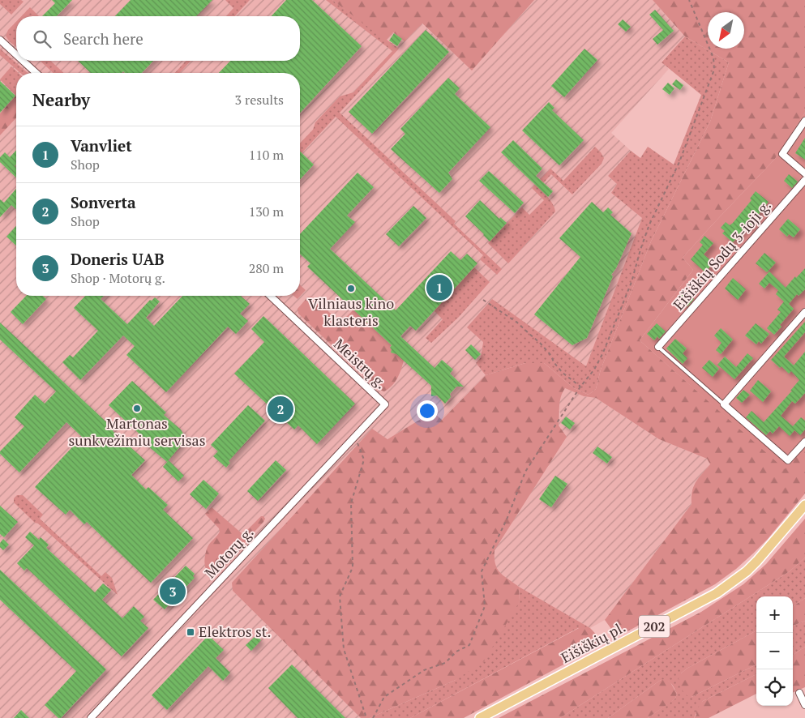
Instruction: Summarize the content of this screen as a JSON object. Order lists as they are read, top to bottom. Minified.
{"streets":{"main road":["202","Eišiškių pl."],"street":["Eišiškių Sodų 3-ioji g.","Meistrų g.","Motorų g."]},"crossings":[["Meistrų g.","Motorų g."]],"places":{"other":["Vilniaus kino klasteris","Martonas sunkvežimiu servisas"],"transit":["Elektros st."]},"north":"bottom left","page":{"search":"Search here","heading":["Nearby","3 results"],"list":[{"mark":"1","name":"Vanvliet","note":"Shop","value":"110 m"},{"mark":"2","name":"Sonverta","note":"Shop","value":"130 m"},{"mark":"3","name":"Doneris UAB","note":"Shop · Motorų g.","value":"280 m"}],"pins":["1","2","3"],"map_buttons":["+","−"]}}
